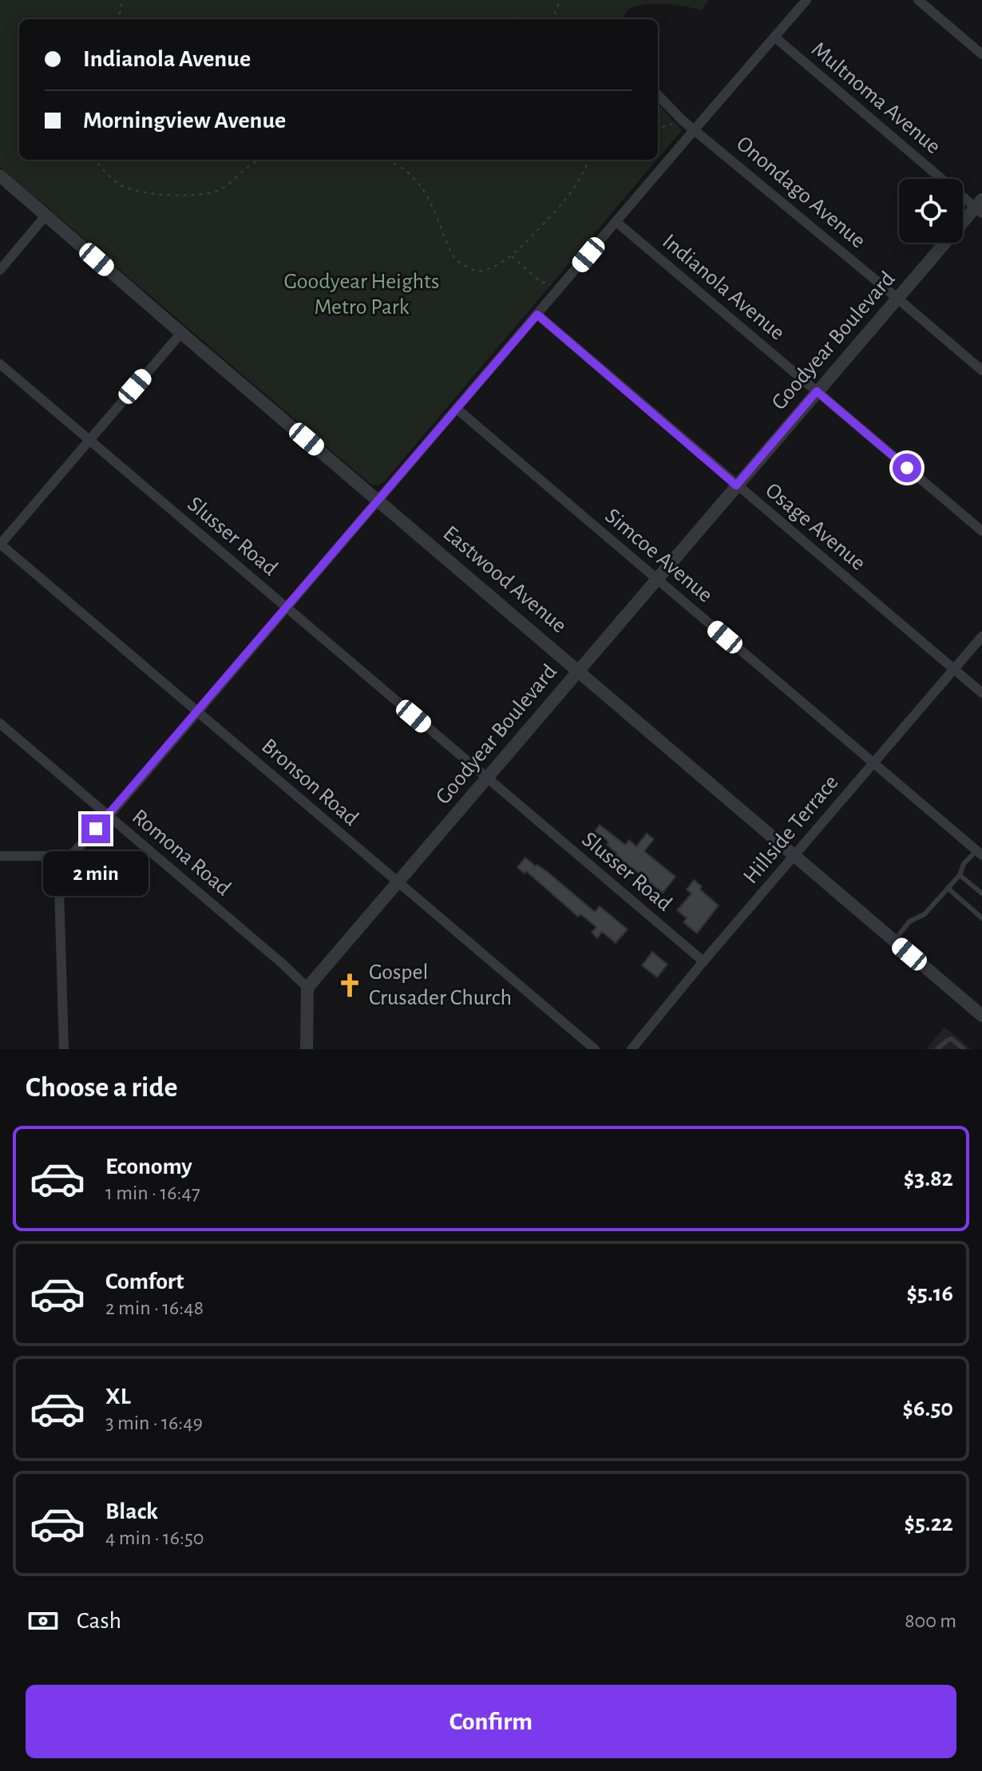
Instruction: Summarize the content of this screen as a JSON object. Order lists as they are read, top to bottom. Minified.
{"streets":{"street":["Multnoma Avenue","Onondago Avenue","Indianola Avenue","Goodyear Boulevard","Osage Avenue","Slusser Road","Simcoe Avenue","Eastwood Avenue","Bronson Road","Hillside Terrace","Romona Road"]},"crossings":[["Multnoma Avenue","Goodyear Boulevard"],["Onondago Avenue","Goodyear Boulevard"],["Indianola Avenue","Goodyear Boulevard"],["Goodyear Boulevard","Osage Avenue"],["Goodyear Boulevard","Slusser Road"],["Goodyear Boulevard","Simcoe Avenue"],["Goodyear Boulevard","Eastwood Avenue"],["Goodyear Boulevard","Bronson Road"],["Goodyear Boulevard","Romona Road"],["Osage Avenue","Hillside Terrace"],["Slusser Road","Hillside Terrace"],["Simcoe Avenue","Hillside Terrace"],["Eastwood Avenue","Hillside Terrace"]],"parks":["Goodyear Heights Metro Park"],"places":{"church":["Gospel Crusader Church"]},"page":{"banner":["Indianola Avenue","Morningview Avenue"],"bubble":"2 min","heading":"Choose a ride","list":[{"name":"Economy","note":"1 min · 16:47","value":"$3.82"},{"name":"Comfort","note":"2 min · 16:48","value":"$5.16"},{"name":"XL","note":"3 min · 16:49","value":"$6.50"},{"name":"Black","note":"4 min · 16:50","value":"$5.22"}],"pay":["Cash","800 m"],"buttons":"Confirm"}}
